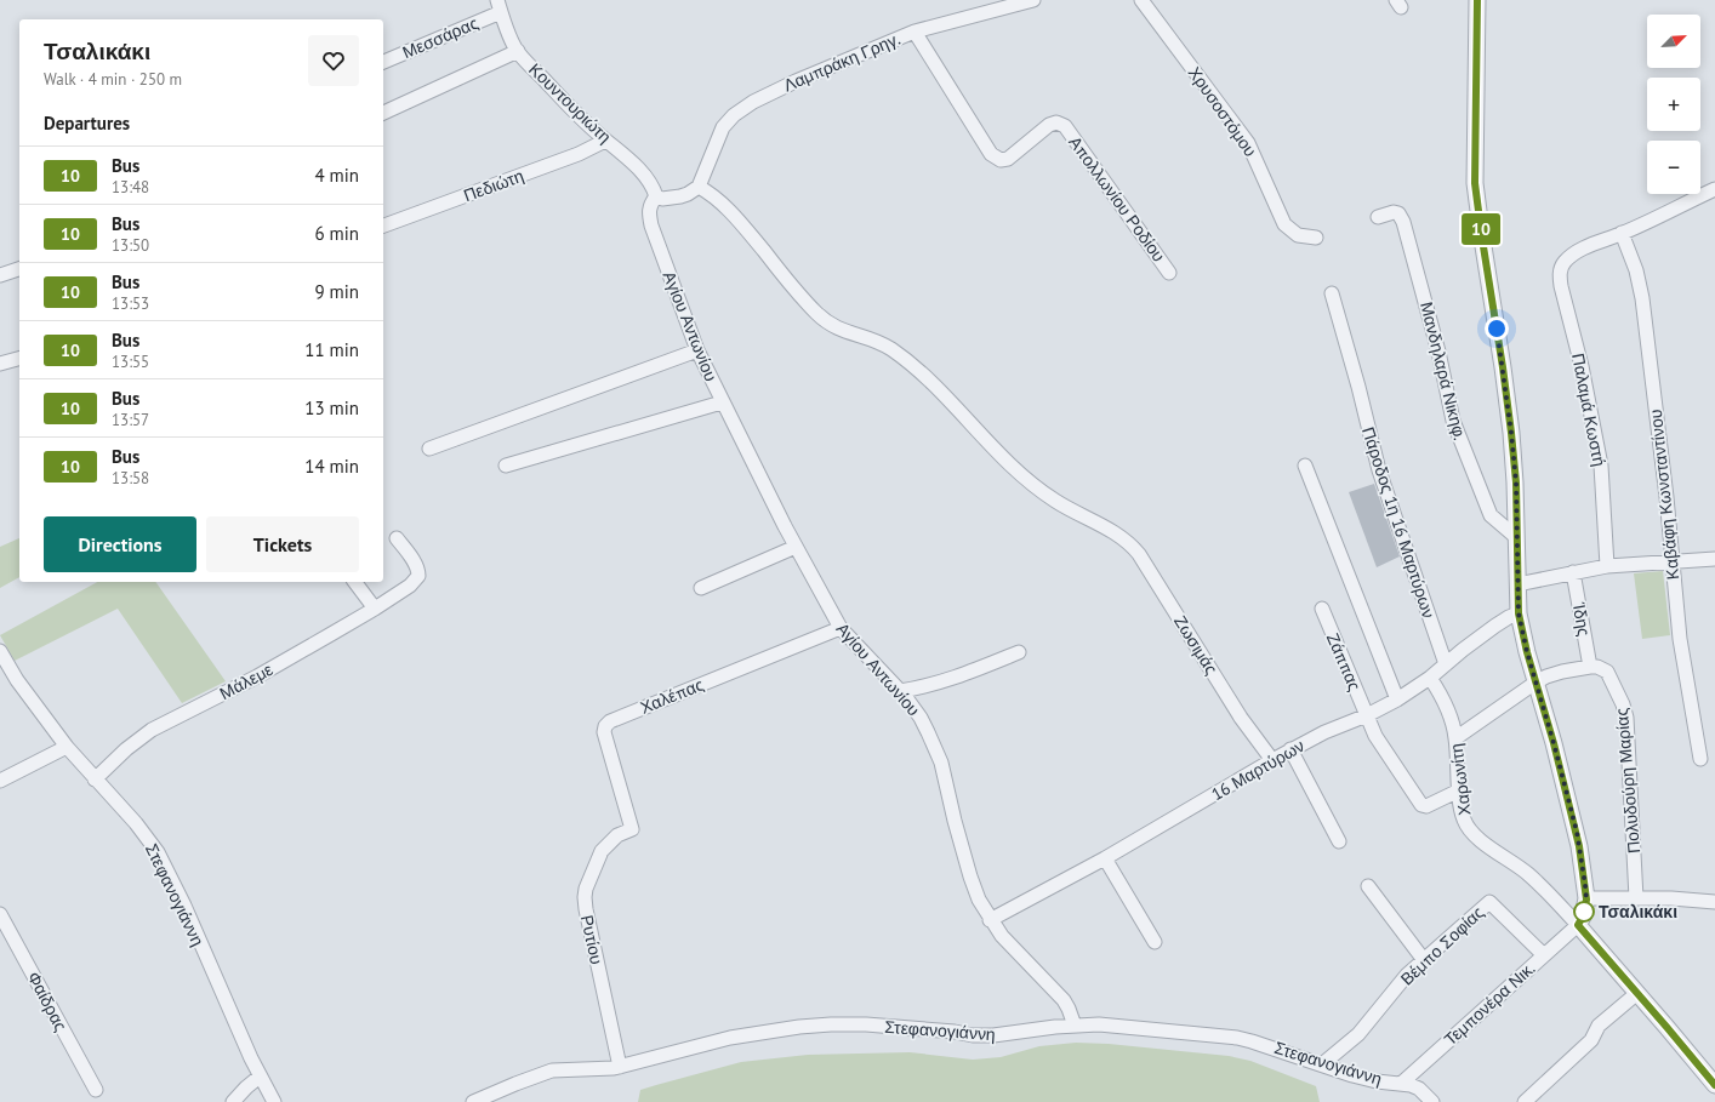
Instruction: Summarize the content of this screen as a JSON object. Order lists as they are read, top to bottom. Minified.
{"streets":{"street":["Μεσσάρας","Λαμπράκη Γρηγ.","Κουντουριώτη","Χρυσοστόμου","Πεδιώτη","Απολλωνίου Ροδίου","Αγίου Αντωνίου","Μανδηλαρά Νικηφ.","Παλαμά Κωστή","Καβάφη Κωνσταντίνου","Πάροδος 1η 16 Μαρτύρων","Ίδης","Ζωσιμάς","Ζάππας","Μάλεμε","Χαλέπας","16 Μαρτύρων","Χαρωνίτη","Πολυδούρη Μαρίας","Στεφανογιάννη","Ρυτίου","Βέμπο Σοφίας","Φαίδρας","Τεμπονέρα Νικ."]},"crossings":[["Μεσσάρας","Κουντουριώτη"],["Λαμπράκη Γρηγ.","Απολλωνίου Ροδίου"],["Λαμπράκη Γρηγ.","Ζωσιμάς"],["Κουντουριώτη","Πεδιώτη"],["Κουντουριώτη","Αγίου Αντωνίου"],["Αγίου Αντωνίου","Χαλέπας"],["Αγίου Αντωνίου","16 Μαρτύρων"],["Αγίου Αντωνίου","Στεφανογιάννη"],["Παλαμά Κωστή","Καβάφη Κωνσταντίνου"],["Πάροδος 1η 16 Μαρτύρων","16 Μαρτύρων"],["Ίδης","Πολυδούρη Μαρίας"],["Ζωσιμάς","16 Μαρτύρων"],["Ζάππας","16 Μαρτύρων"],["Ζάππας","Χαρωνίτη"],["Μάλεμε","Στεφανογιάννη"],["Χαλέπας","Ρυτίου"],["16 Μαρτύρων","Χαρωνίτη"],["Χαρωνίτη","Τεμπονέρα Νικ."],["Στεφανογιάννη","Ρυτίου"],["Στεφανογιάννη","Βέμπο Σοφίας"],["Στεφανογιάννη","Τεμπονέρα Νικ."],["Βέμπο Σοφίας","Τεμπονέρα Νικ."]],"places":["Τσαλικάκι"],"lines":["bus line 10"],"north":"top right","page":{"on_map":"10","map_buttons":["+","−"],"heading":[["Τσαλικάκι","Walk · 4 min · 250 m"],"Departures"],"list":[{"mark":"10","name":"Bus","note":"13:48","value":"4 min"},{"mark":"10","name":"Bus","note":"13:50","value":"6 min"},{"mark":"10","name":"Bus","note":"13:53","value":"9 min"},{"mark":"10","name":"Bus","note":"13:55","value":"11 min"},{"mark":"10","name":"Bus","note":"13:57","value":"13 min"},{"mark":"10","name":"Bus","note":"13:58","value":"14 min"}],"buttons":["Directions","Tickets"]}}
